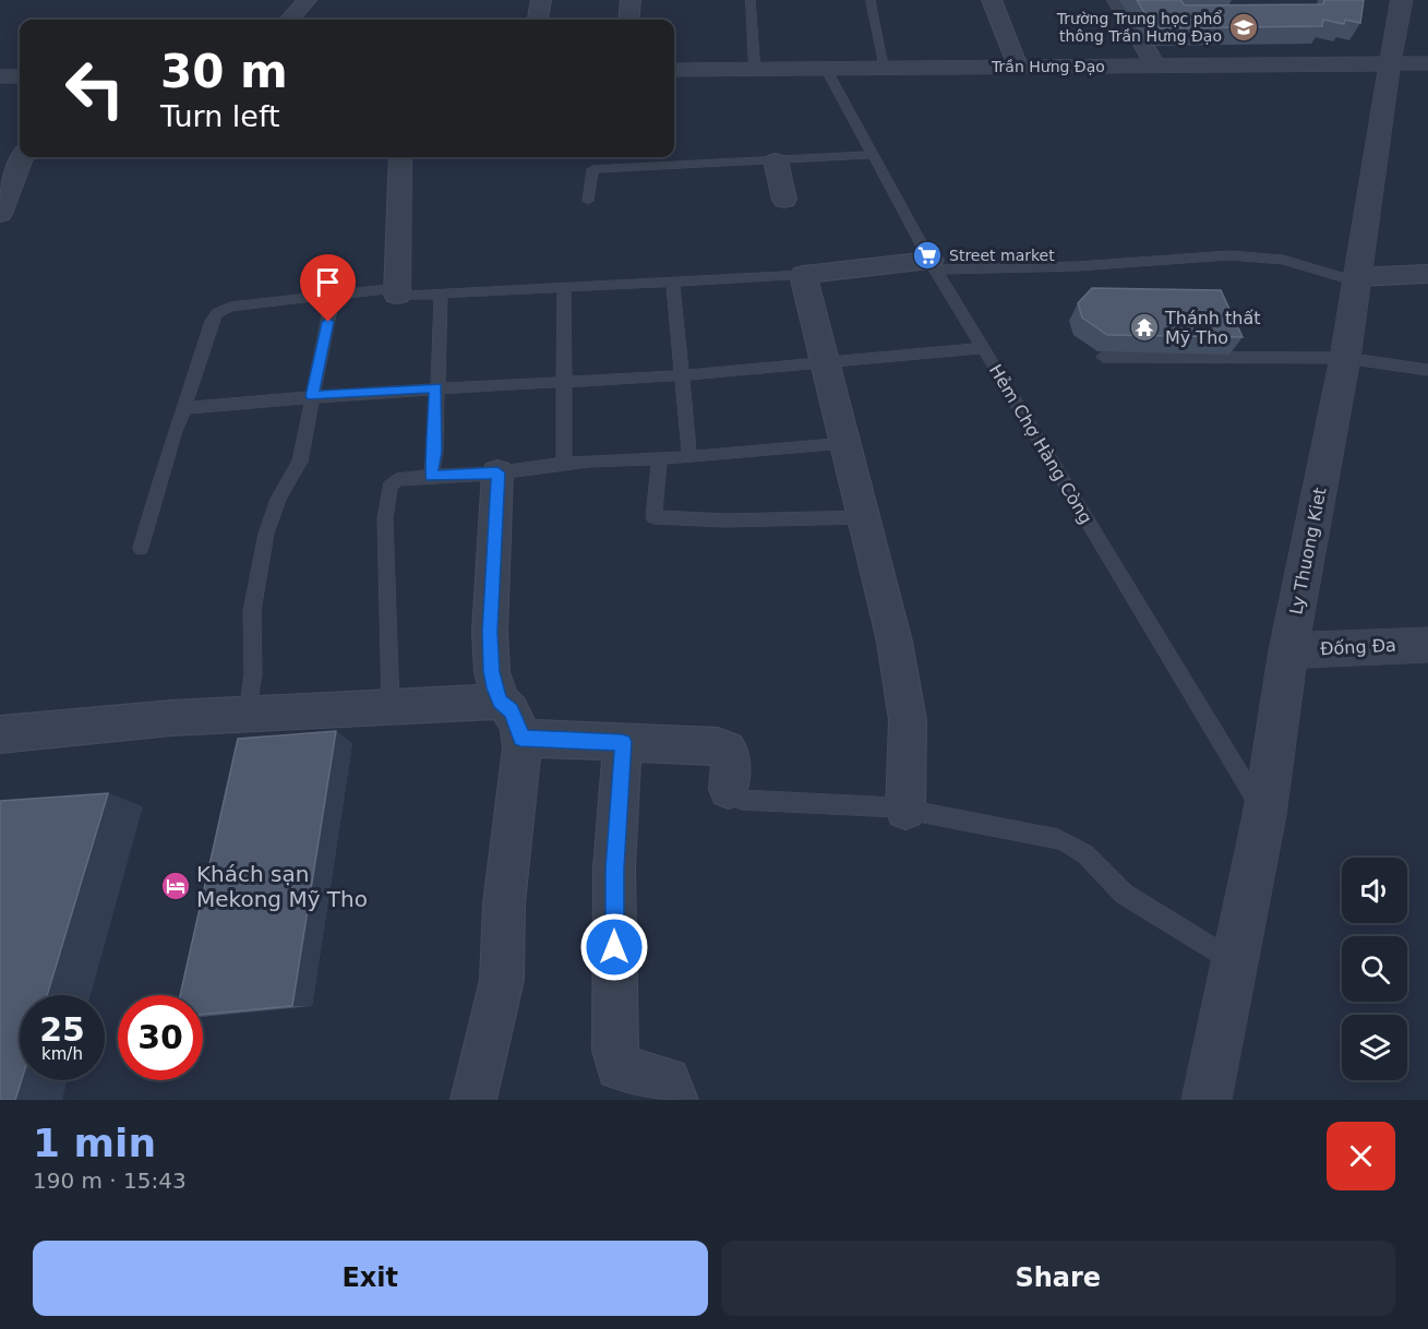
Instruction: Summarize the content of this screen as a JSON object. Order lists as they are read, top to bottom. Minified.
{"streets":{"street":["Trần Hưng Đạo","Ly Thuong Kiet","Đống Đa"],"lane":["Hẻm Chợ Hàng Còng"]},"crossings":[["Trần Hưng Đạo","Hẻm Chợ Hàng Còng"],["Trần Hưng Đạo","Ly Thuong Kiet"],["Hẻm Chợ Hàng Còng","Ly Thuong Kiet"],["Ly Thuong Kiet","Đống Đa"]],"places":{"school or university":["Trường Trung học phổ thông Trần Hưng Đạo"],"supermarket":["Street market"],"temple":["Thánh thất Mỹ Tho"],"hotel":["Khách sạn Mekong Mỹ Tho"]},"page":{"turn":["30 m","Turn left"],"speed":"25 km/h","limit":"30","heading":["1 min","190 m · 15:43"],"buttons":["Exit","Share"]}}
